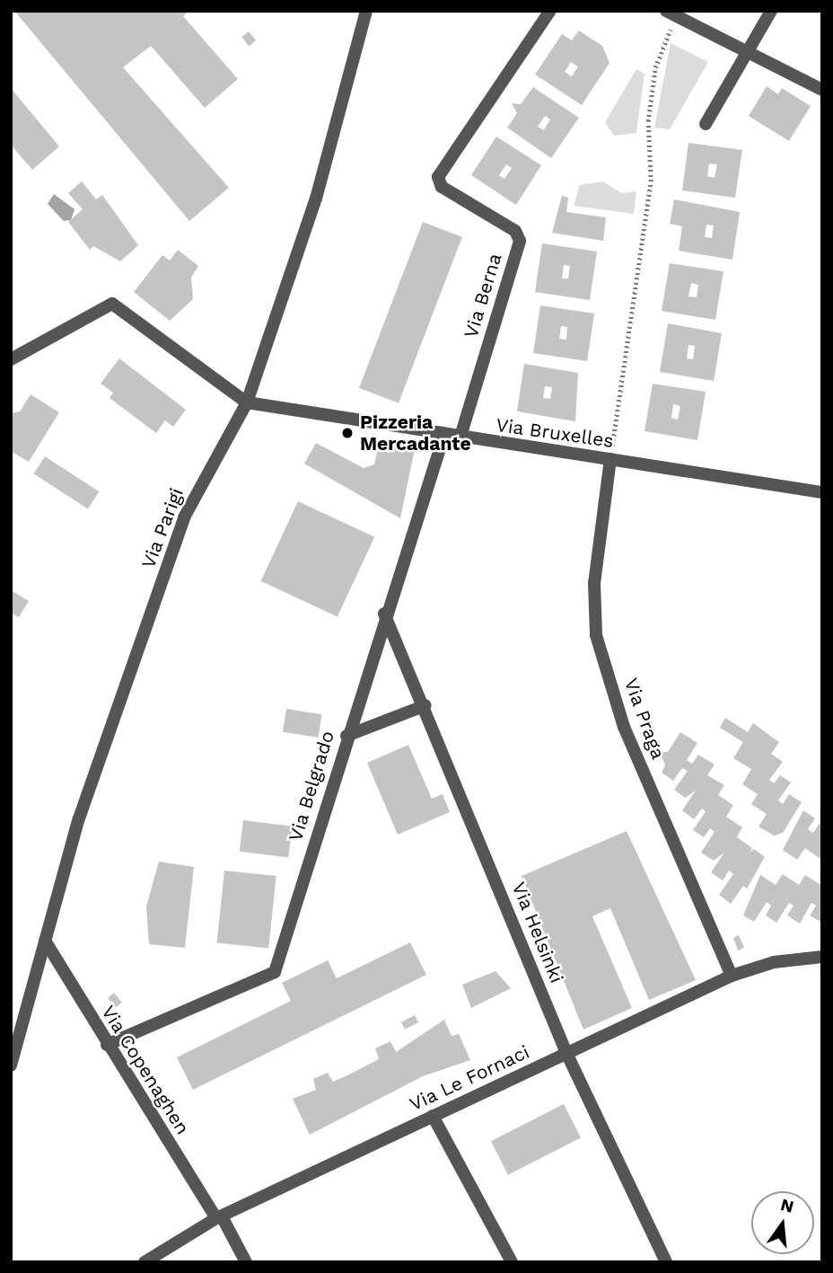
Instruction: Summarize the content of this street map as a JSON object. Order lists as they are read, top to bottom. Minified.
{"streets":{"street":["Via Berna","Via Bruxelles","Via Parigi","Via Praga","Via Belgrado","Via Helsinki","Via Copenaghen","Via Le Fornaci"]},"crossings":[["Via Berna","Via Bruxelles"],["Via Bruxelles","Via Parigi"],["Via Bruxelles","Via Praga"],["Via Bruxelles","Via Belgrado"],["Via Parigi","Via Copenaghen"],["Via Praga","Via Le Fornaci"],["Via Belgrado","Via Helsinki"],["Via Belgrado","Via Copenaghen"],["Via Helsinki","Via Le Fornaci"],["Via Copenaghen","Via Le Fornaci"]],"places":["Pizzeria Mercadante"],"north":"top"}
